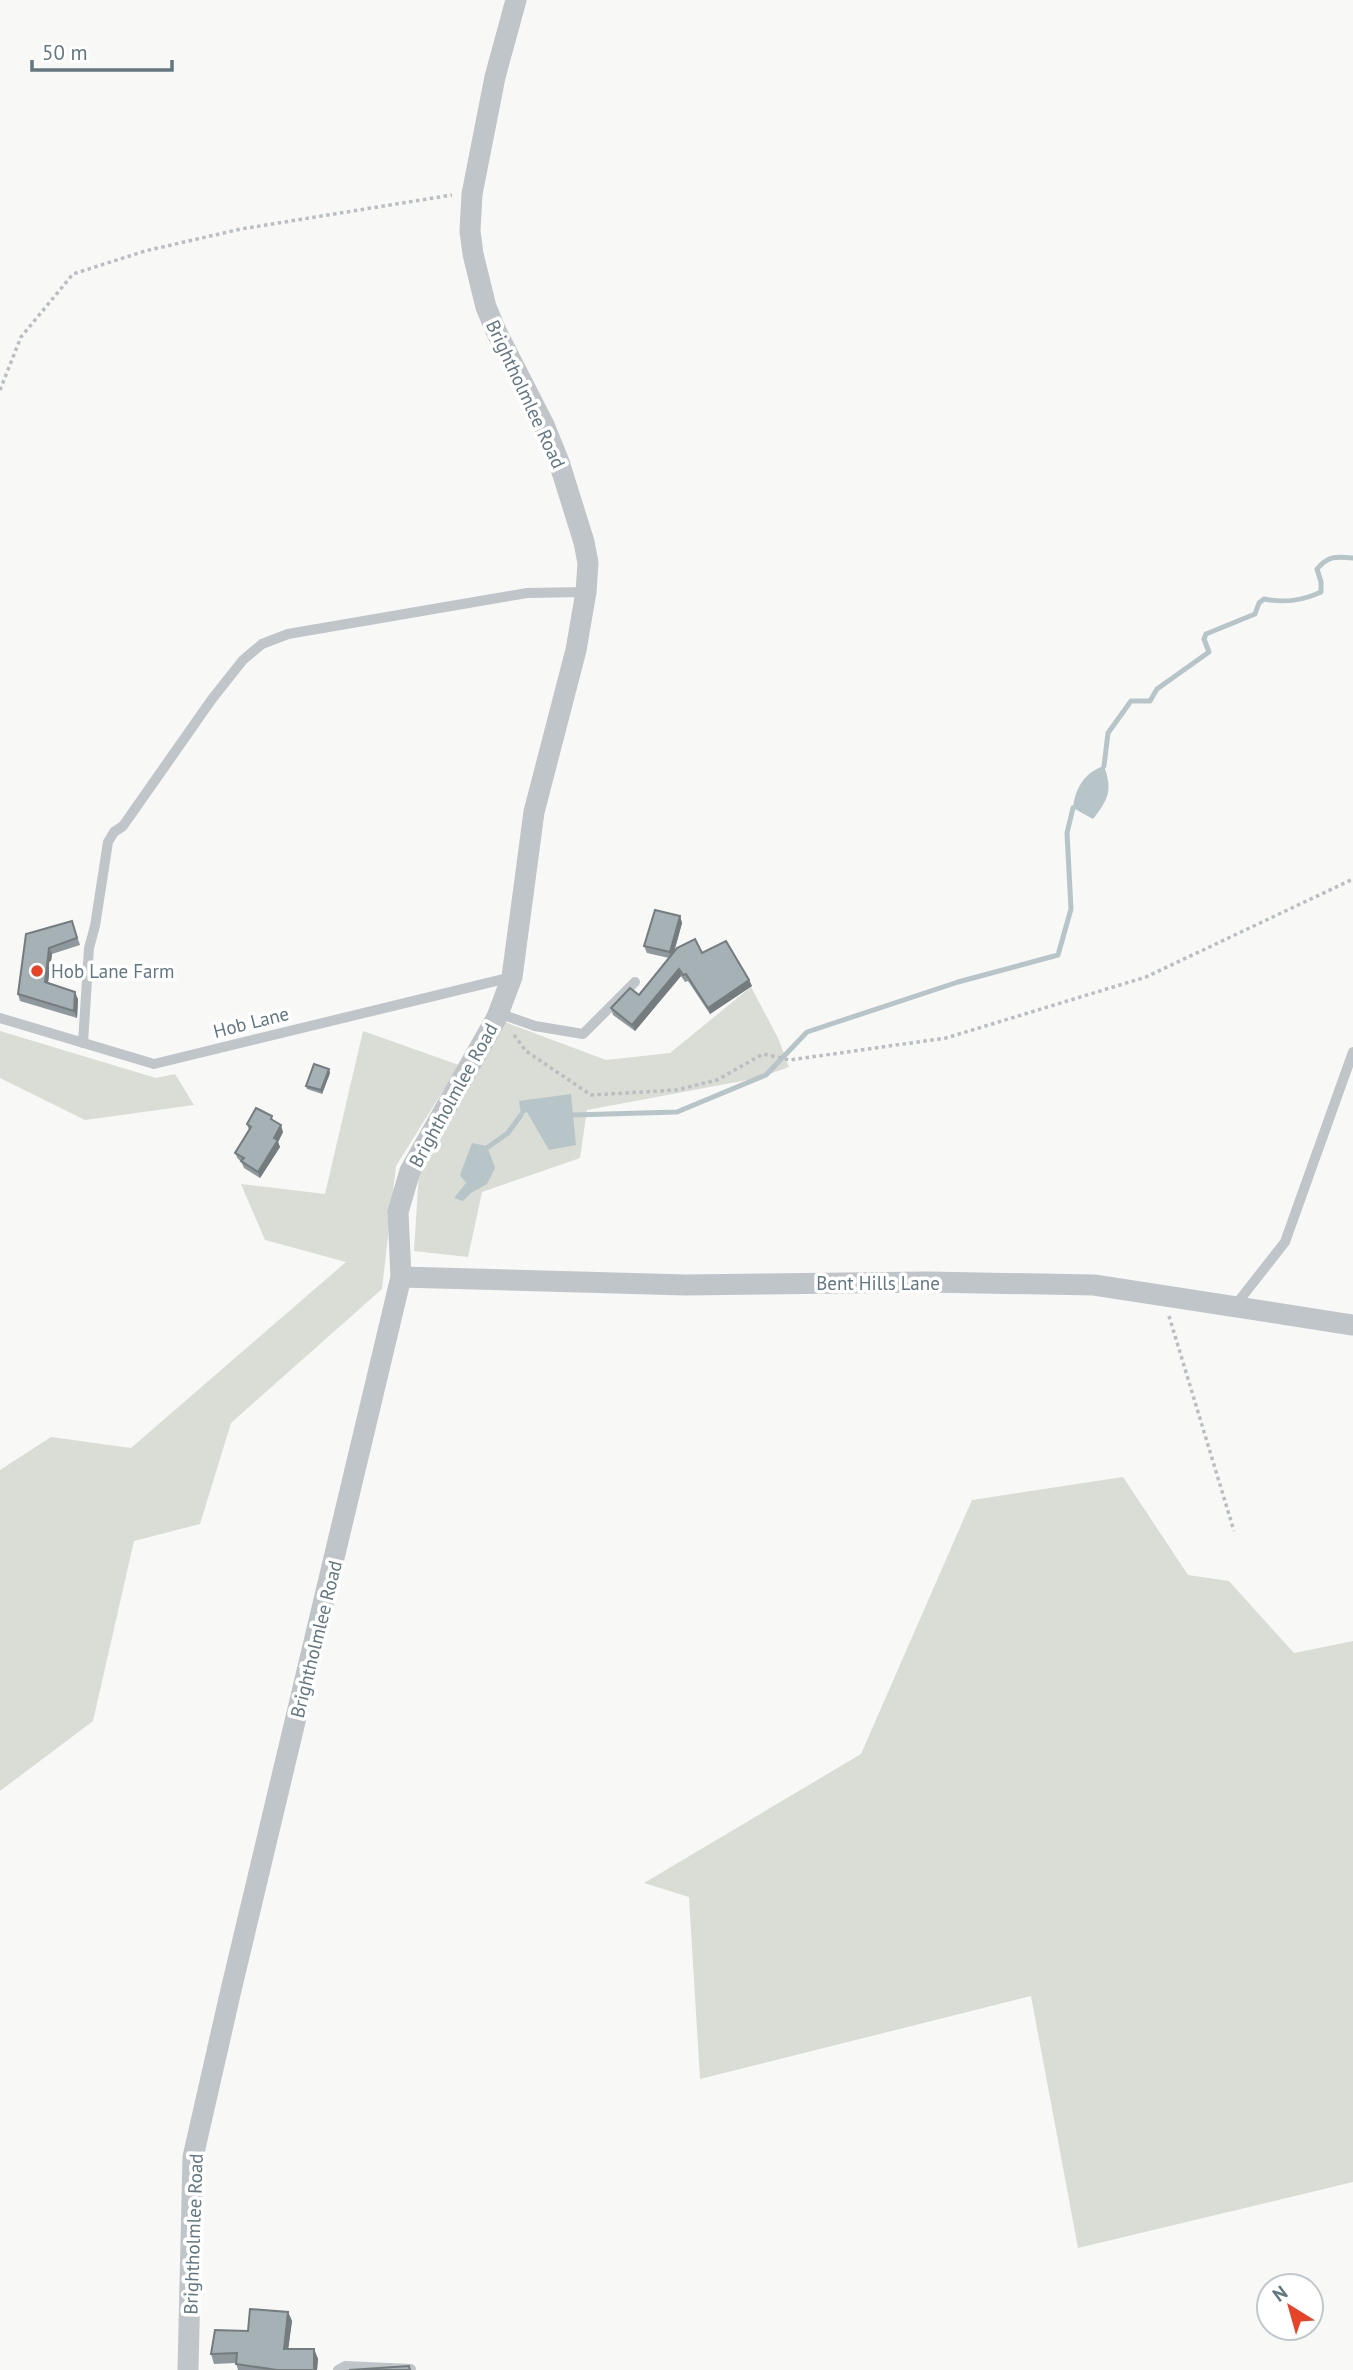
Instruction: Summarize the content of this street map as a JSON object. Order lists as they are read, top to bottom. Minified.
{"streets":{"street":["Brightholmlee Road","Bent Hills Lane"],"lane":["Hob Lane"]},"crossings":[["Brightholmlee Road","Hob Lane"],["Brightholmlee Road","Bent Hills Lane"]],"places":["Hob Lane Farm"],"scale_bar":"50 m","north":"top left"}
